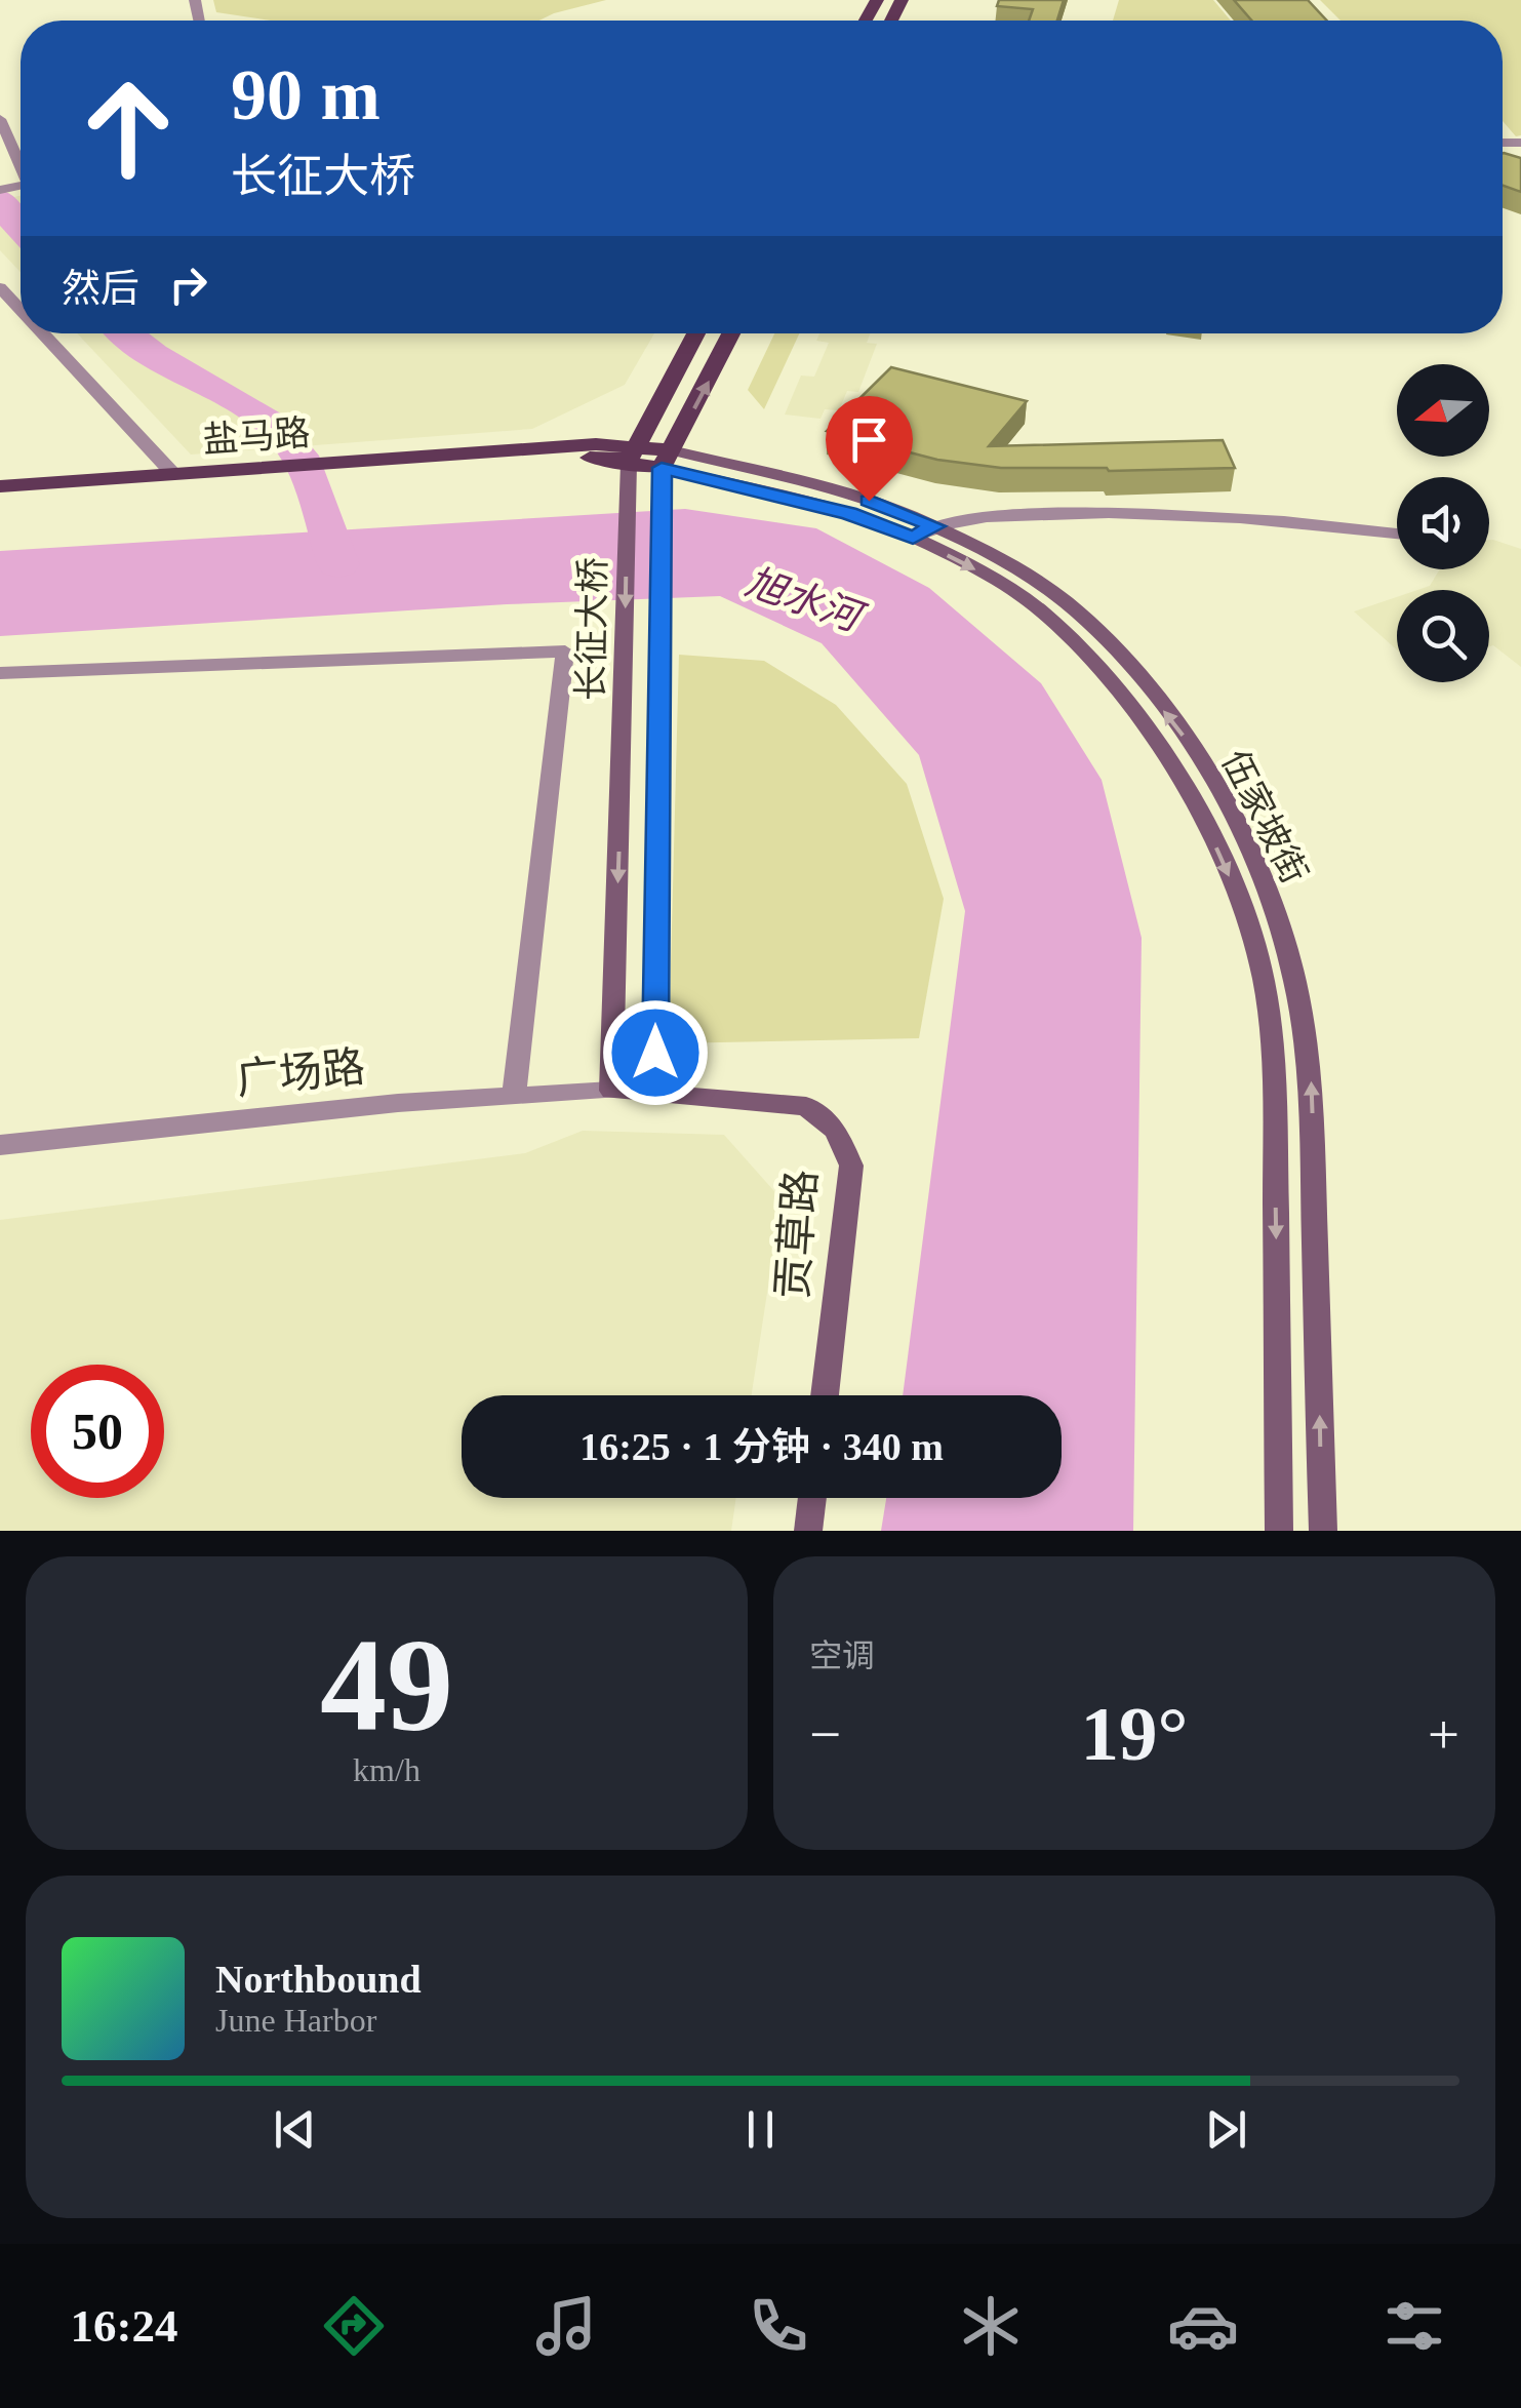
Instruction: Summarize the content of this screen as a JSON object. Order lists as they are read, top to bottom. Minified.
{"streets":{"main road":["盐马路"],"street":["长征大桥","伍家坡街","广场路","贡草路"]},"crossings":[["盐马路","长征大桥"],["盐马路","伍家坡街"],["长征大桥","伍家坡街"],["长征大桥","广场路"],["长征大桥","贡草路"],["广场路","贡草路"]],"water":["旭水河"],"north":"left","page":{"turn":["90 m","长征大桥"],"then":"然后","limit":"50","trip":"16:25 · 1 分钟 · 340 m","tile":[["49","km/h"],"空调"],"heat":["−","19°","+"],"song":["Northbound","June Harbor"],"tabs":"16:24"}}
